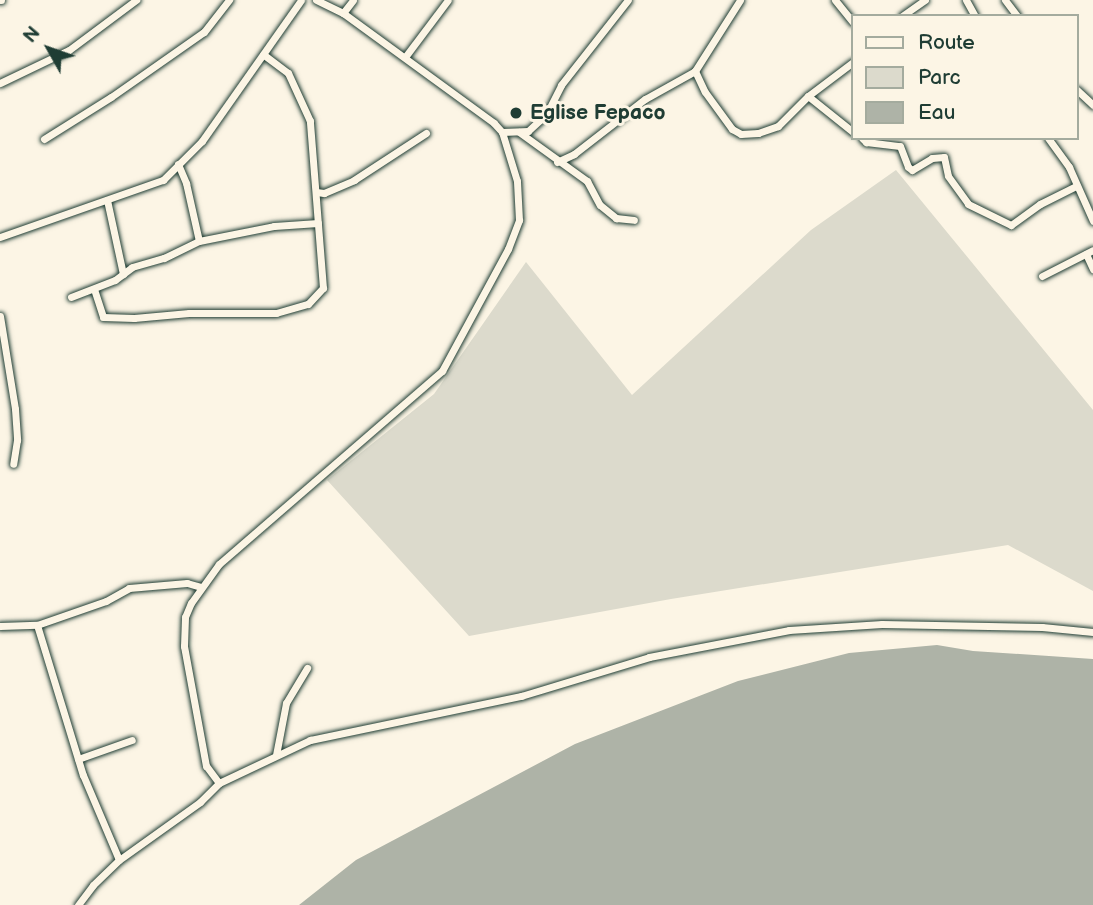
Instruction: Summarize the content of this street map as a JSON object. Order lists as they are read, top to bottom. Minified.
{"places":["Eglise Fepaco"],"legend":["Route","Parc","Eau"],"north":"top left"}
